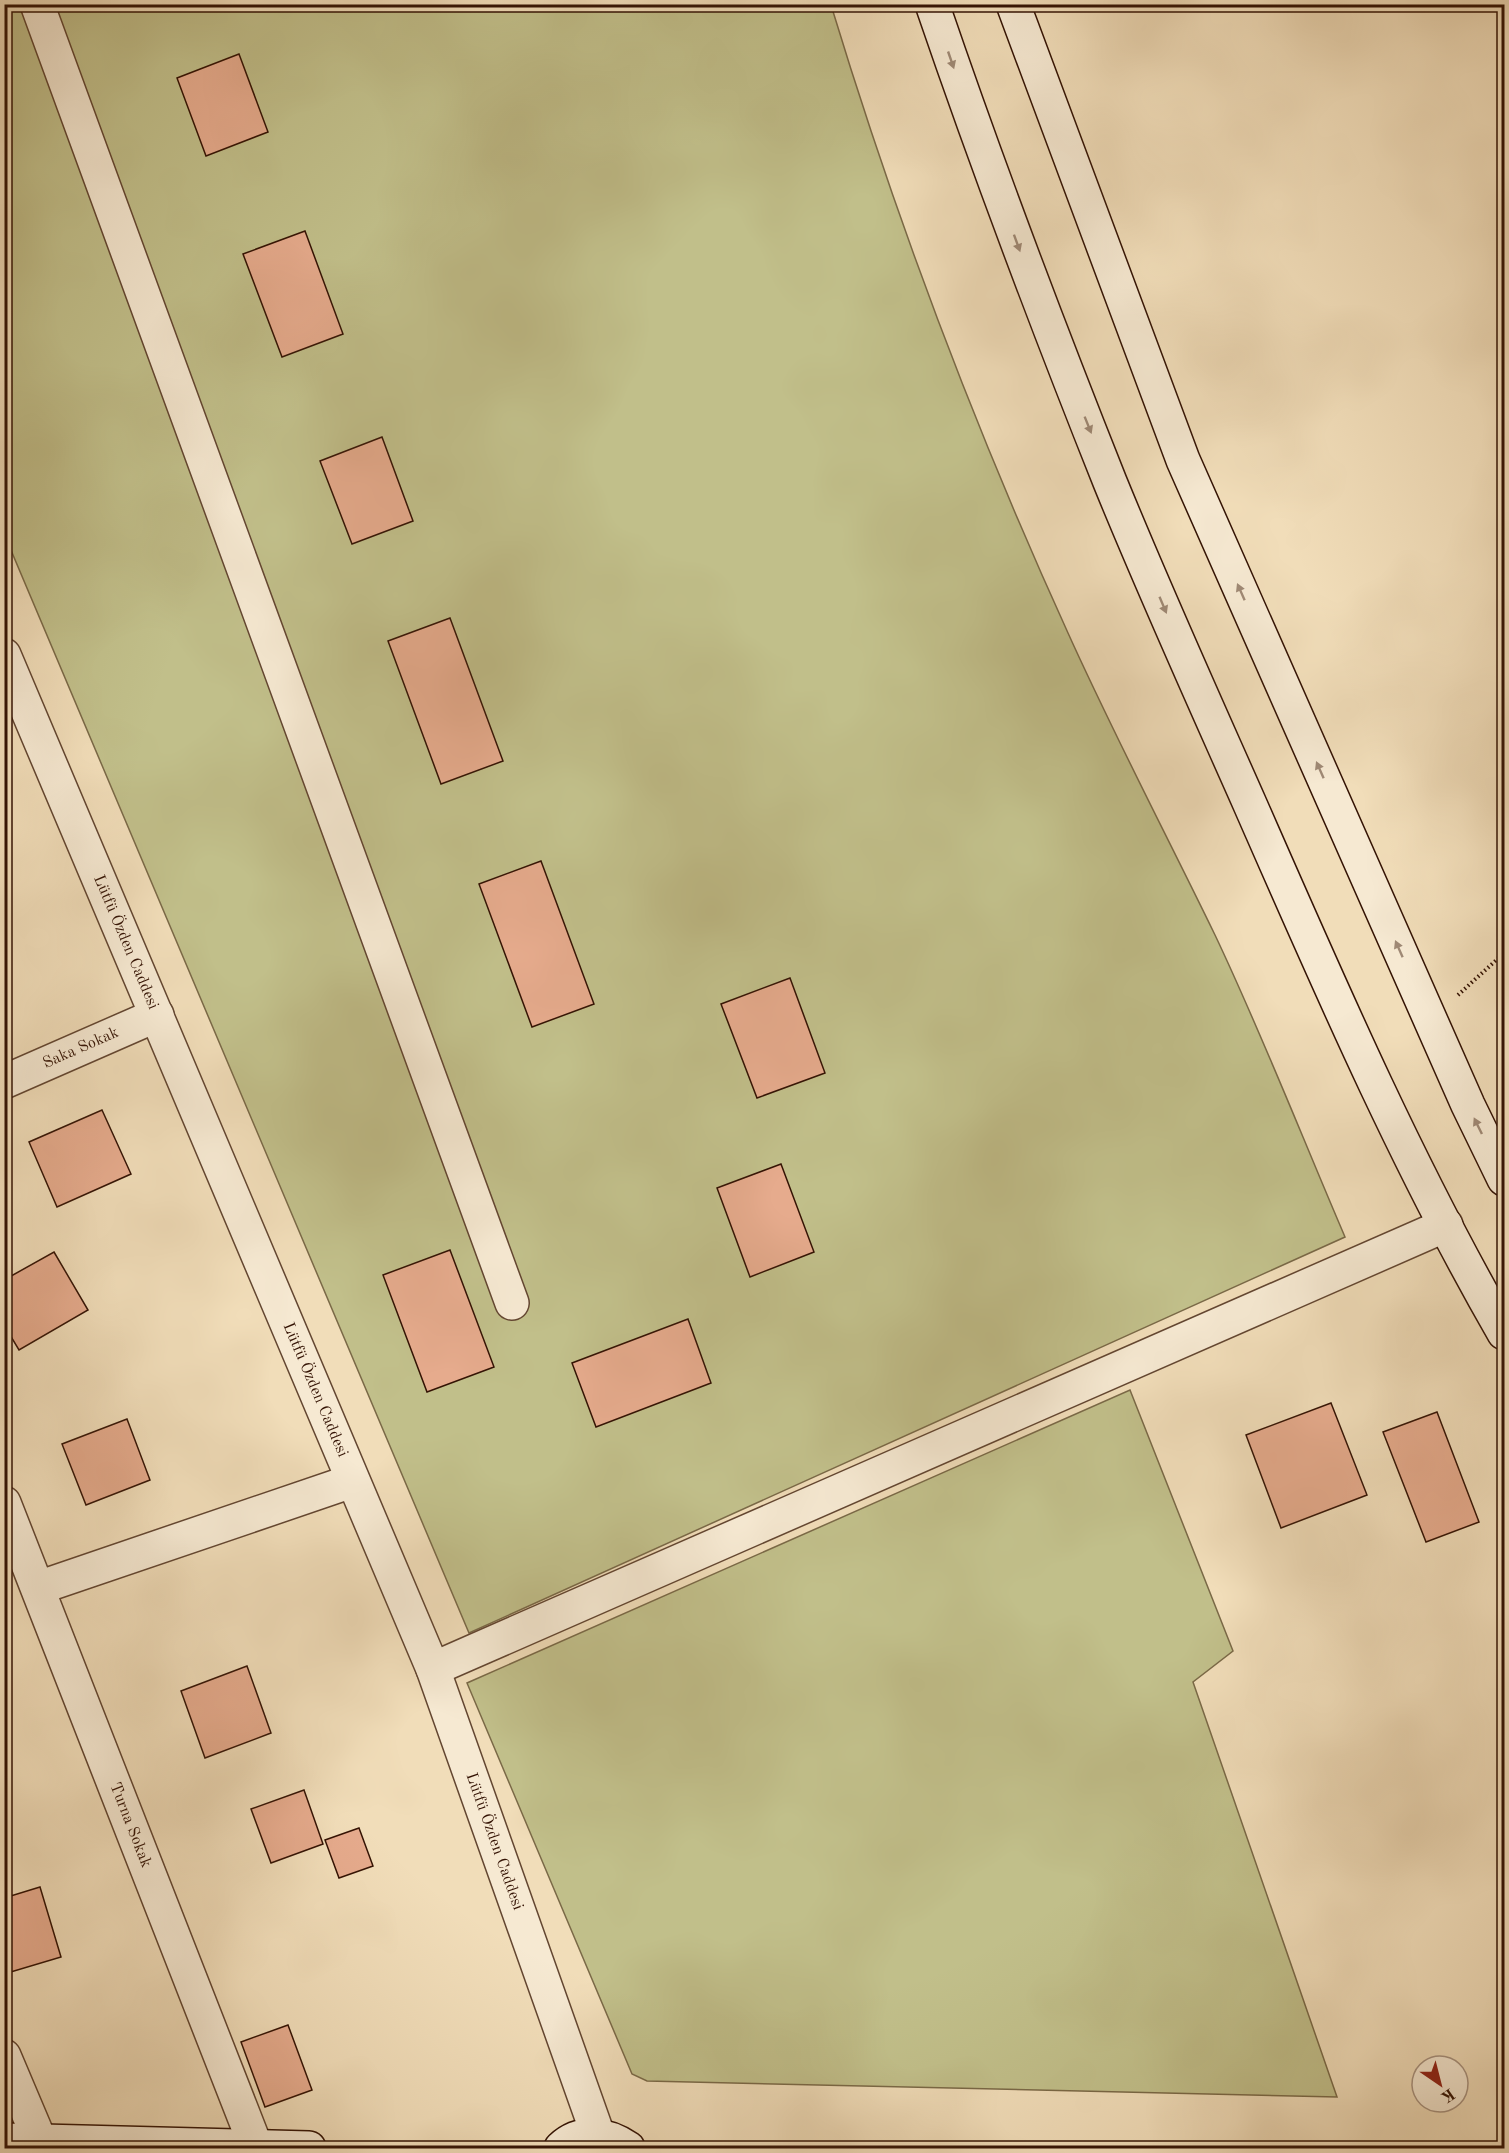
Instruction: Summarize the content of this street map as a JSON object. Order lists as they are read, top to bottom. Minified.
{"streets":{"street":["Lütfü Özden Caddesi","Saka Sokak","Turna Sokak"]},"crossings":[["Lütfü Özden Caddesi","Saka Sokak"]],"north":"bottom right"}
